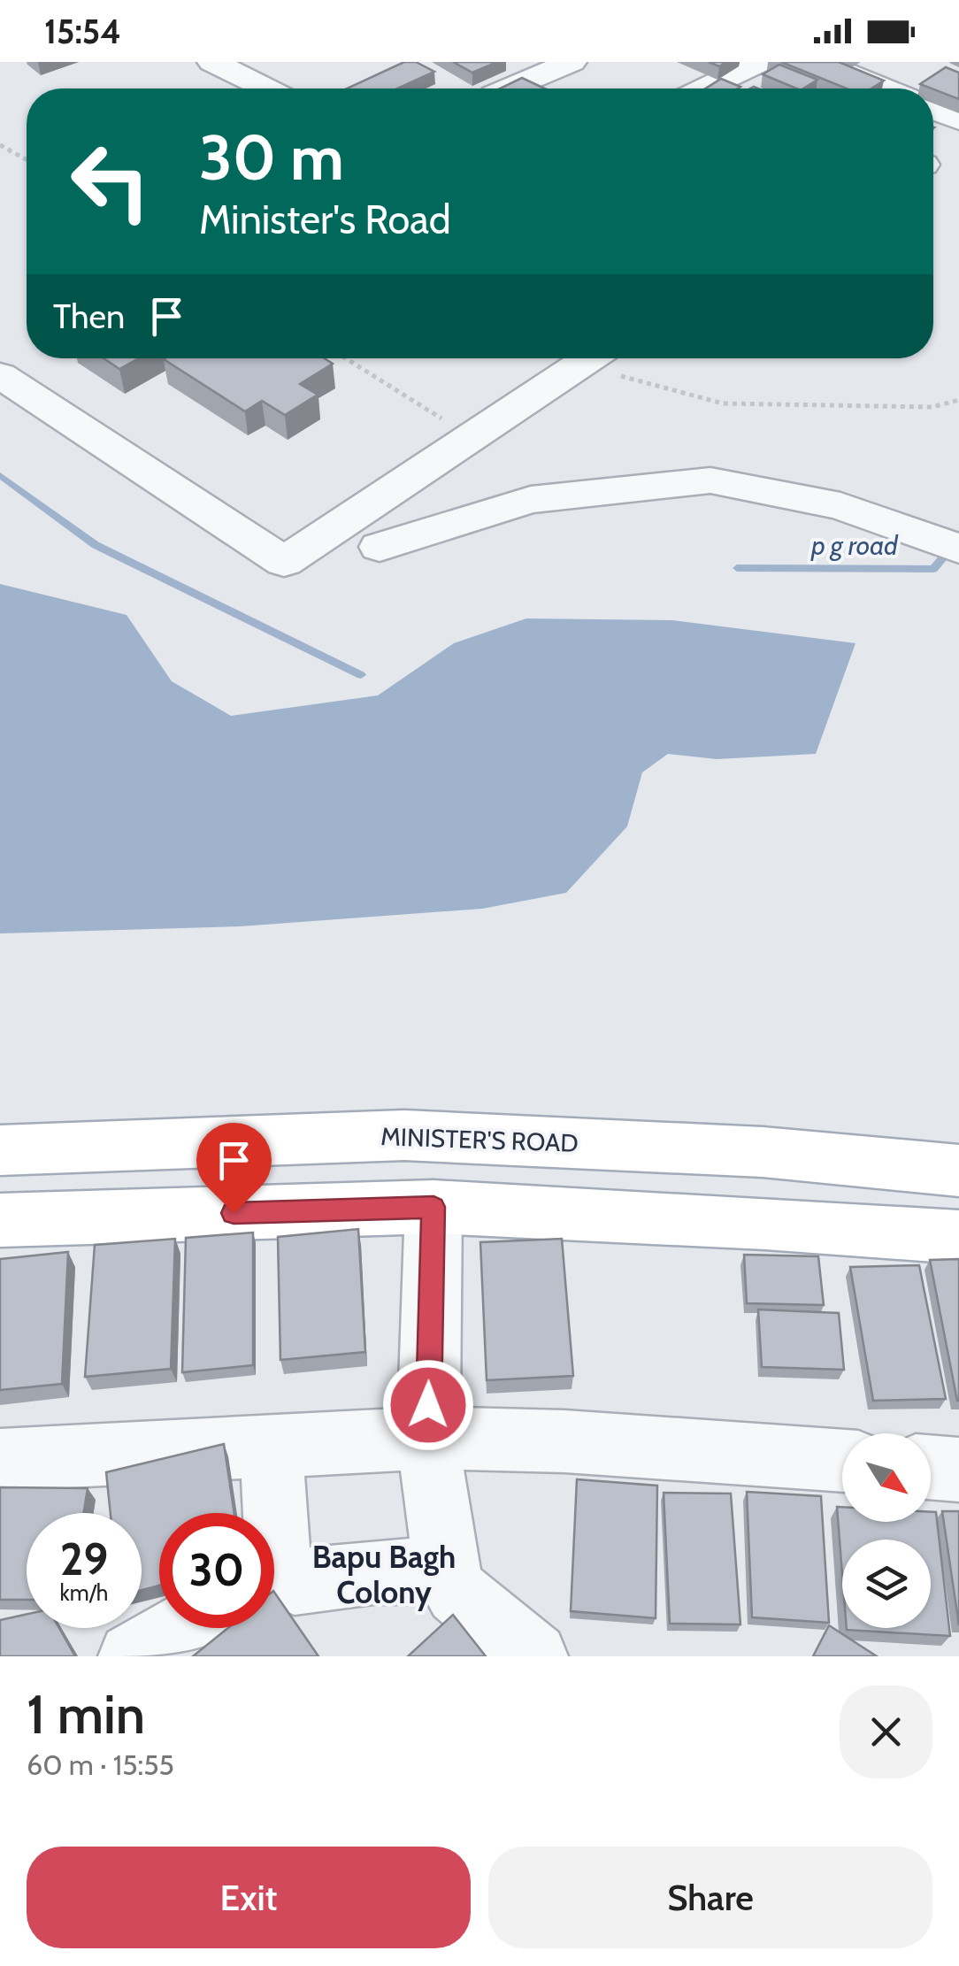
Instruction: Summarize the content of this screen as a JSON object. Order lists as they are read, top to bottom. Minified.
{"streets":{"main road":["MINISTER'S ROAD"]},"districts":["Bapu Bagh Colony"],"water":["p g road"],"north":"bottom right","page":{"status":"15:54","turn":["30 m","Minister's Road"],"then":"Then","speed":"29 km/h","limit":"30","heading":["1 min","60 m · 15:55"],"buttons":["Exit","Share"]}}
